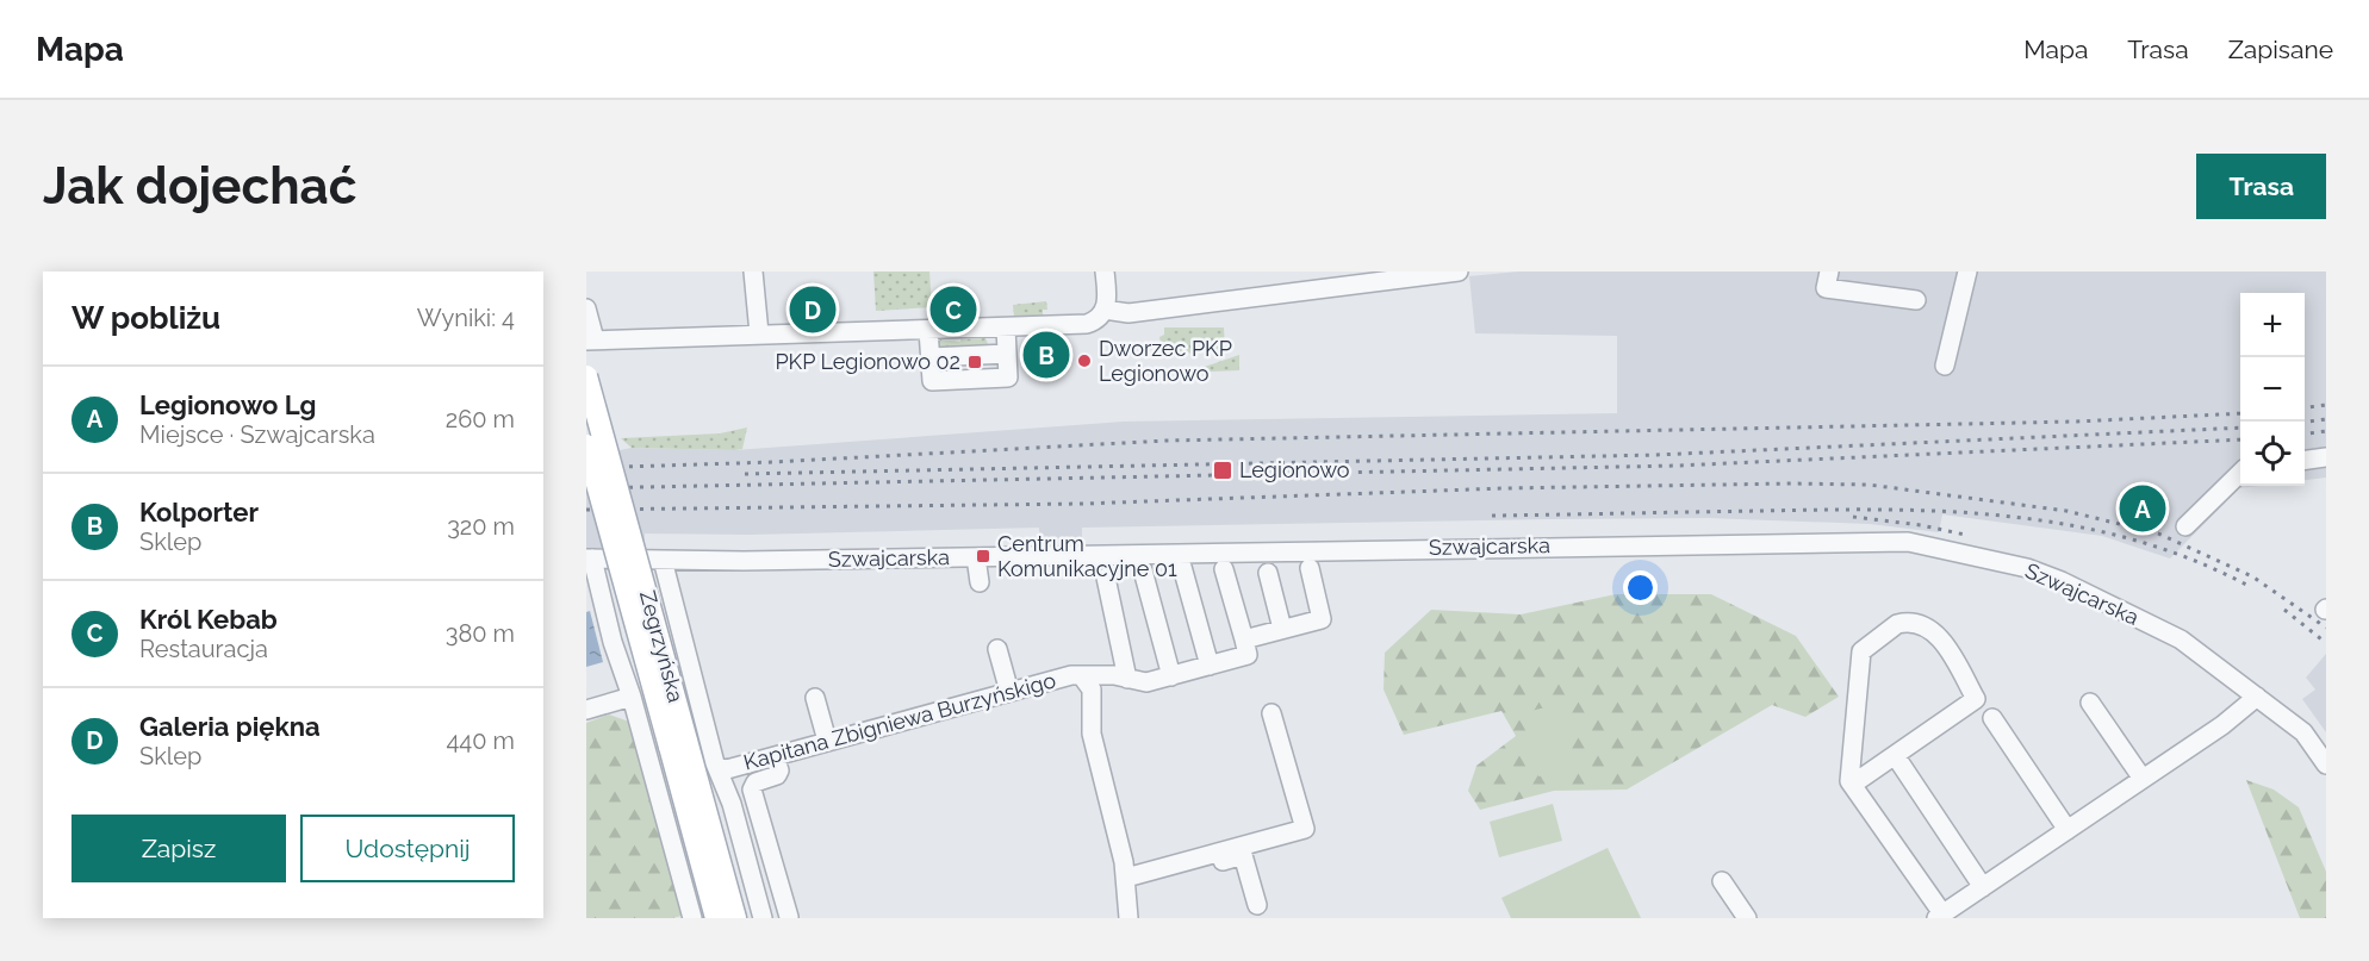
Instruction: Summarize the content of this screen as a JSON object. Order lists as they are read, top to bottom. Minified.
{"streets":{"main road":["Zegrzyńska"],"street":["Szwajcarska","Kapitana Zbigniewa Burzyńskigo"]},"places":{"other":["Dworzec PKP Legionowo"],"transit":["PKP Legionowo 02","Legionowo","Centrum Komunikacyjne 01"]},"page":{"header":"Mapa","nav":["Mapa","Trasa","Zapisane"],"buttons":["Trasa",["Zapisz","Udostępnij"]],"title":"Jak dojechać","heading":["W pobliżu","Wyniki: 4"],"pins":["C","D","B","A"],"map_buttons":["+","−"],"list":[{"mark":"A","name":"Legionowo Lg","note":"Miejsce · Szwajcarska","value":"260 m"},{"mark":"B","name":"Kolporter","note":"Sklep","value":"320 m"},{"mark":"C","name":"Król Kebab","note":"Restauracja","value":"380 m"},{"mark":"D","name":"Galeria piękna","note":"Sklep","value":"440 m"}]}}
